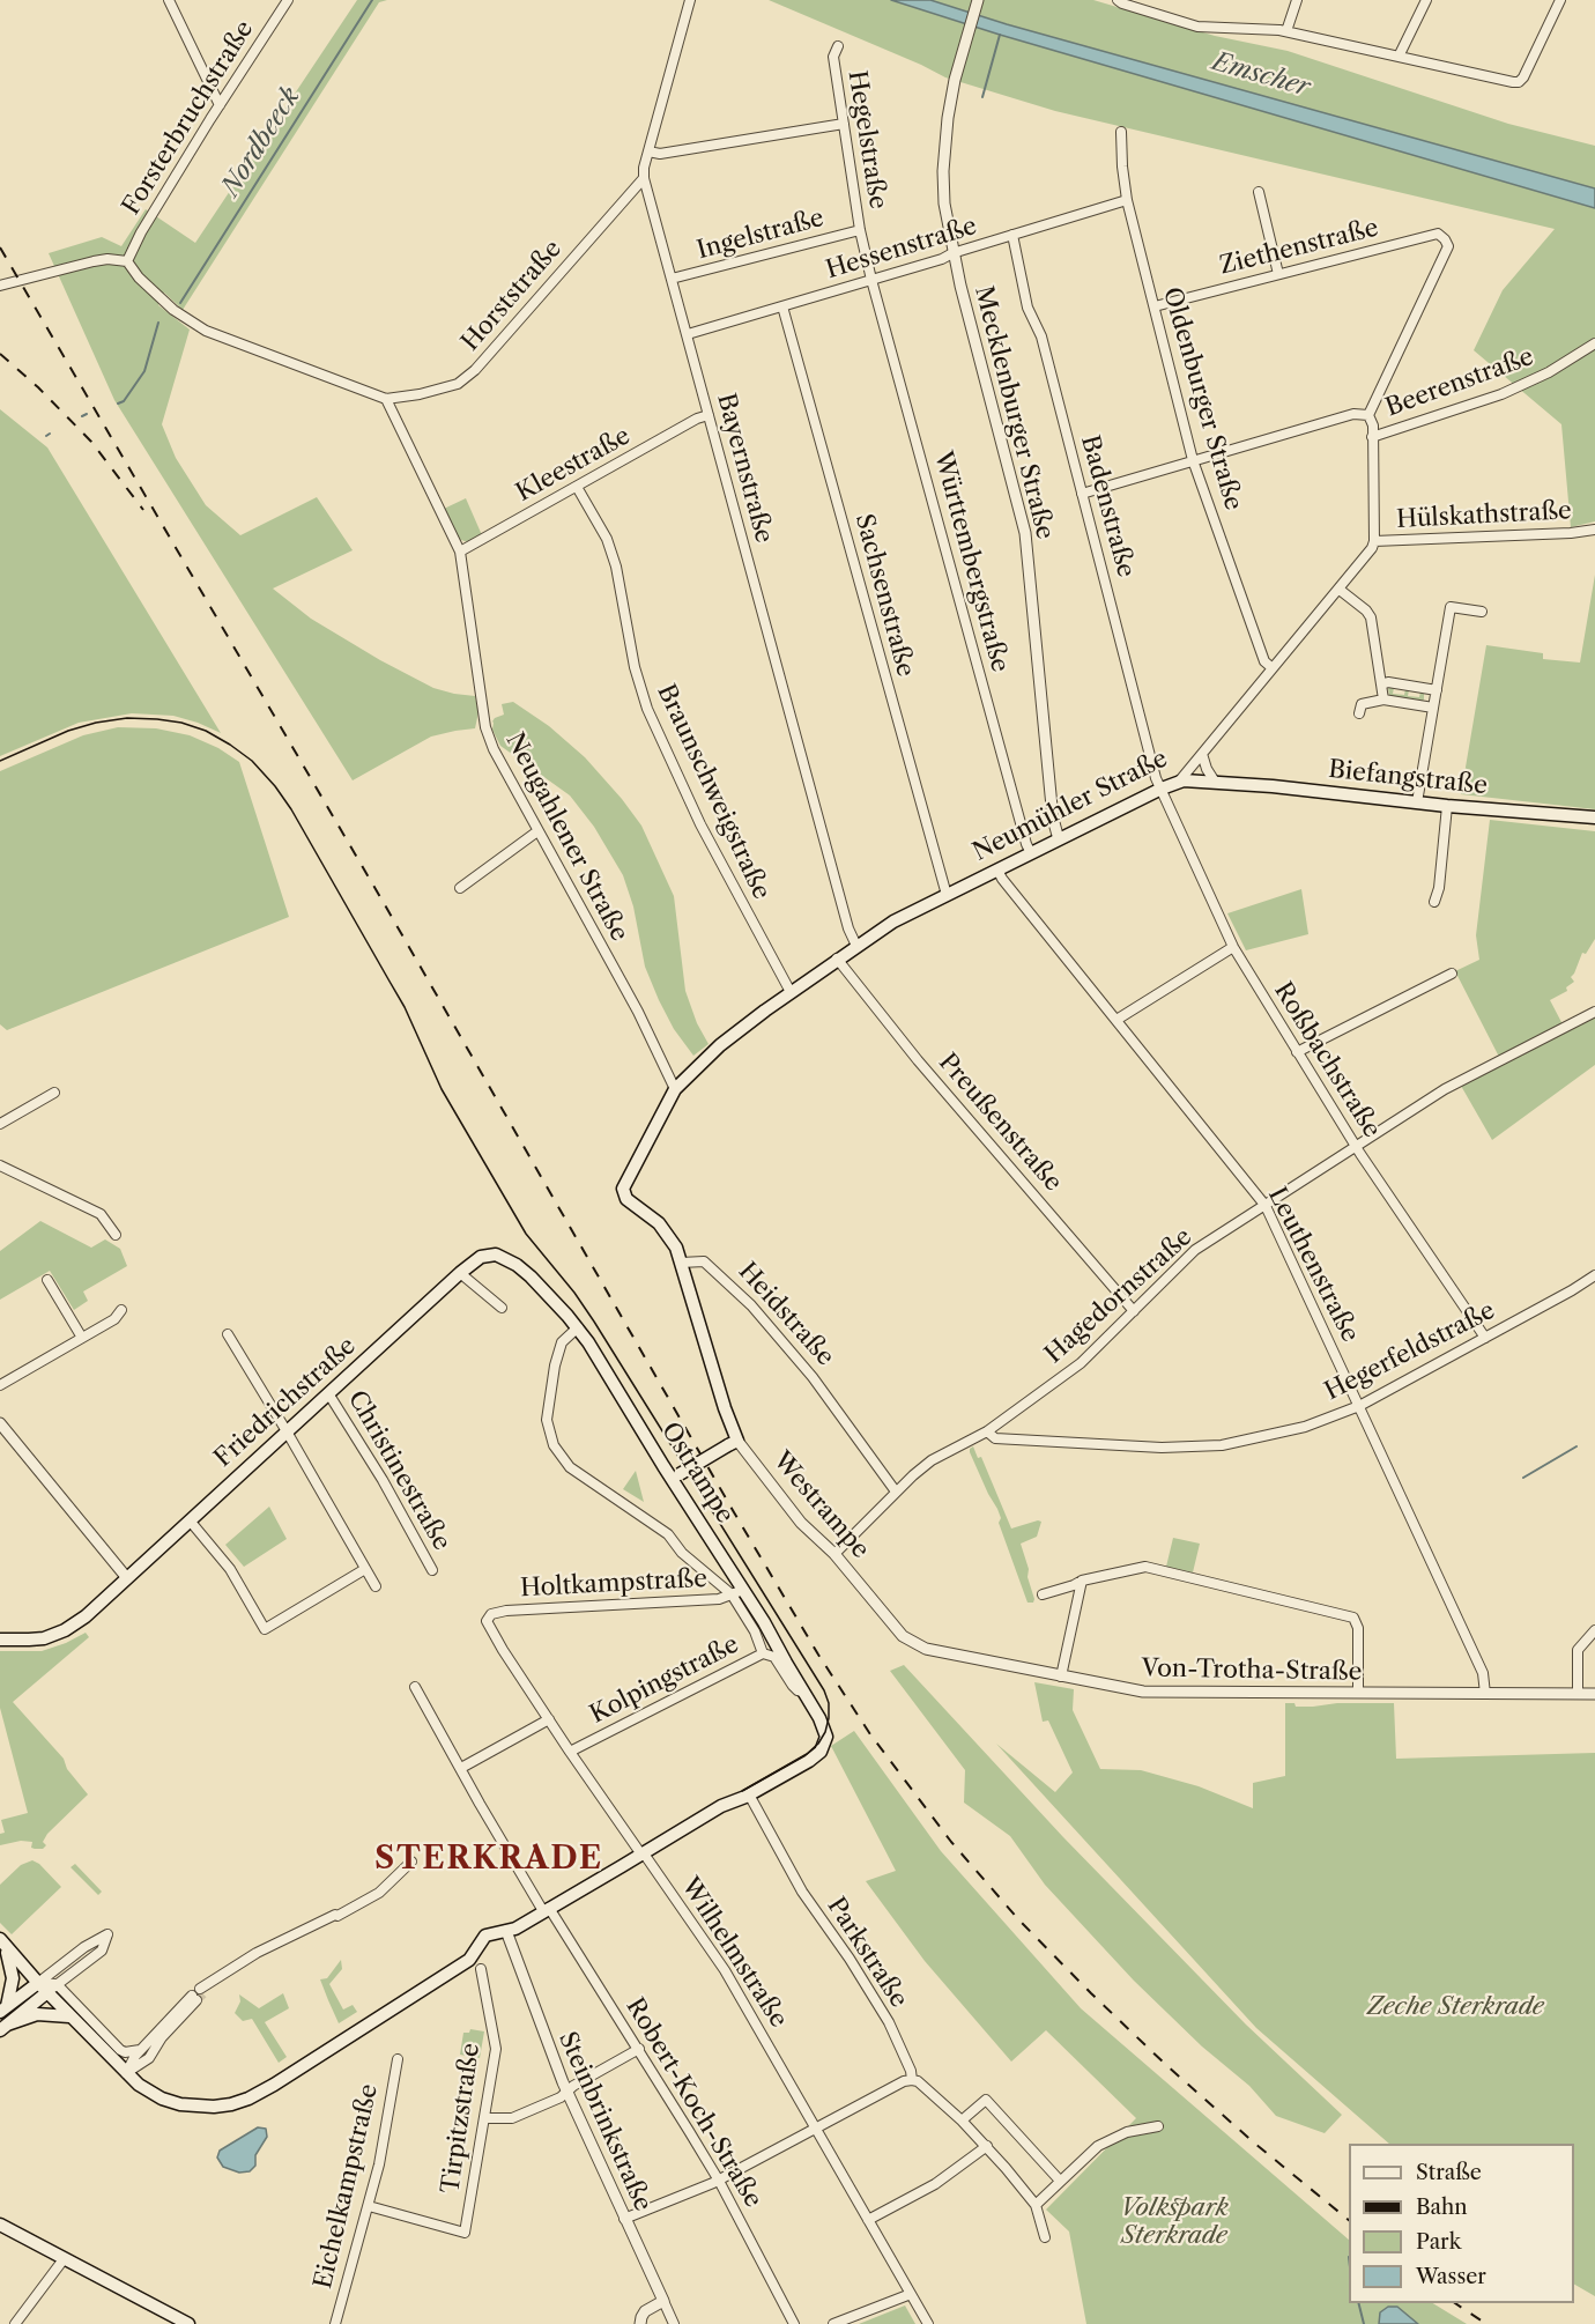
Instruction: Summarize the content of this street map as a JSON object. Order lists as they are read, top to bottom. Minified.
{"streets":{"main road":["Biefangstraße","Neumühler Straße","Friedrichstraße","Ostrampe","Westrampe"],"street":["Forsterbruchstraße","Hegelstraße","Ingelstraße","Ziethenstraße","Hessenstraße","Horststraße","Beerenstraße","Oldenburger Straße","Mecklenburger Straße","Kleestraße","Bayernstraße","Badenstraße","Hülskathstraße","Württembergstraße","Sachsenstraße","Braunschweigstraße","Neugahlener Straße","Roßbachstraße","Preußenstraße","Leuthenstraße","Hagedornstraße","Heidstraße","Hegerfeldstraße","Christinestraße","Holtkampstraße","Von-Trotha-Straße","Kolpingstraße","Wilhelmstraße","Parkstraße","Robert-Koch-Straße","Tirpitzstraße","Steinbrinkstraße","Eichelkampstraße"]},"crossings":[["Hegelstraße","Ingelstraße"],["Hegelstraße","Hessenstraße"],["Hegelstraße","Württembergstraße"],["Ingelstraße","Bayernstraße"],["Ziethenstraße","Oldenburger Straße"],["Hessenstraße","Oldenburger Straße"],["Hessenstraße","Mecklenburger Straße"],["Hessenstraße","Bayernstraße"],["Hessenstraße","Badenstraße"],["Hessenstraße","Württembergstraße"],["Hessenstraße","Sachsenstraße"],["Horststraße","Bayernstraße"],["Horststraße","Neugahlener Straße"],["Oldenburger Straße","Neumühler Straße"],["Mecklenburger Straße","Neumühler Straße"],["Kleestraße","Bayernstraße"],["Kleestraße","Braunschweigstraße"],["Kleestraße","Neugahlener Straße"],["Bayernstraße","Neumühler Straße"],["Badenstraße","Neumühler Straße"],["Badenstraße","Roßbachstraße"],["Hülskathstraße","Neumühler Straße"],["Württembergstraße","Neumühler Straße"],["Sachsenstraße","Neumühler Straße"],["Biefangstraße","Neumühler Straße"],["Braunschweigstraße","Neumühler Straße"],["Neumühler Straße","Neugahlener Straße"],["Neumühler Straße","Roßbachstraße"],["Neumühler Straße","Preußenstraße"],["Neumühler Straße","Leuthenstraße"],["Neumühler Straße","Heidstraße"],["Neumühler Straße","Westrampe"],["Roßbachstraße","Hagedornstraße"],["Roßbachstraße","Hegerfeldstraße"],["Preußenstraße","Hagedornstraße"],["Leuthenstraße","Hagedornstraße"],["Leuthenstraße","Hegerfeldstraße"],["Leuthenstraße","Von-Trotha-Straße"],["Hagedornstraße","Heidstraße"],["Hagedornstraße","Hegerfeldstraße"],["Hagedornstraße","Westrampe"],["Heidstraße","Westrampe"],["Friedrichstraße","Christinestraße"],["Friedrichstraße","Ostrampe"],["Ostrampe","Holtkampstraße"],["Ostrampe","Kolpingstraße"],["Ostrampe","Parkstraße"],["Westrampe","Von-Trotha-Straße"],["Holtkampstraße","Wilhelmstraße"],["Kolpingstraße","Wilhelmstraße"],["Tirpitzstraße","Eichelkampstraße"]],"districts":["STERKRADE"],"water":["Emscher","Nordbeeck"],"parks":["Zeche Sterkrade","Volkspark Sterkrade"],"legend":["Straße","Bahn","Park","Wasser"]}
